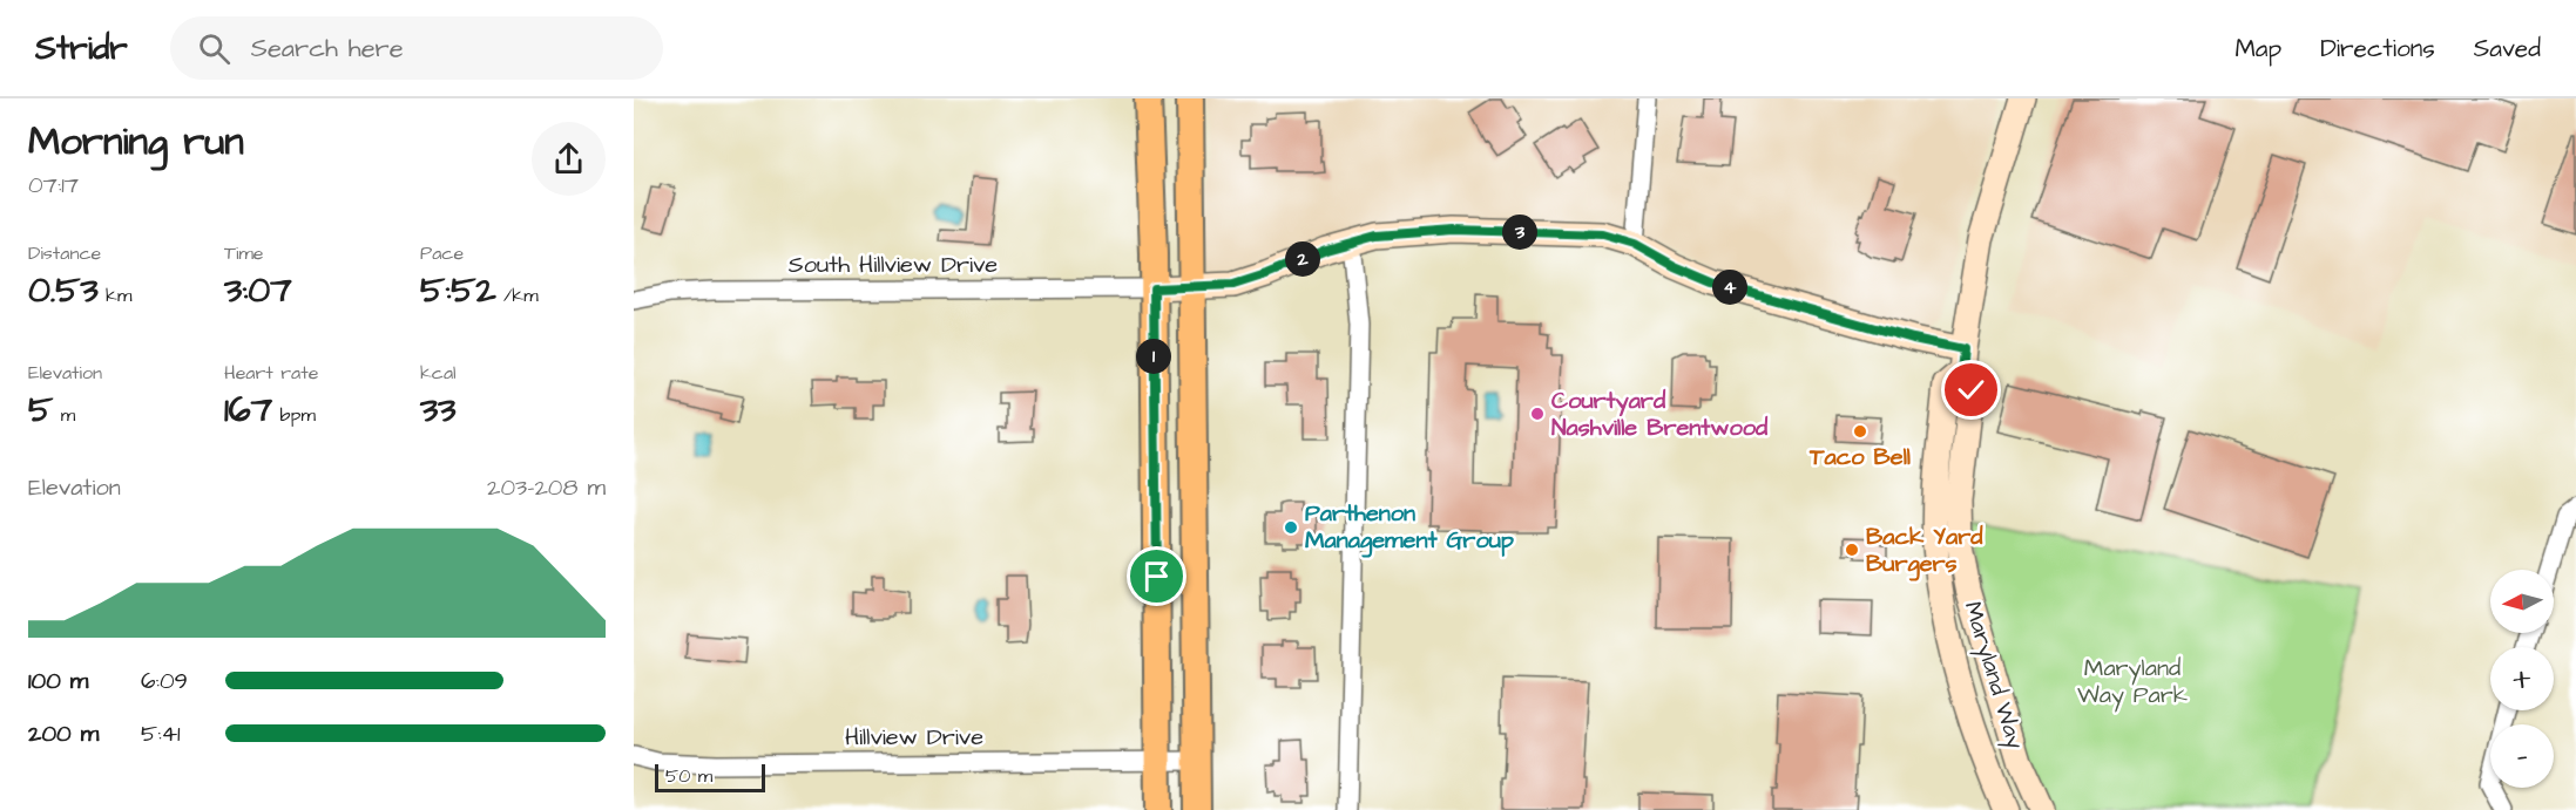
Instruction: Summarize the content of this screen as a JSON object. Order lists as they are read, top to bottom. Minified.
{"streets":{"main road":["Maryland Way"],"street":["South Hillview Drive","Hillview Drive"]},"parks":["Maryland Way Park"],"places":["Courtyard Nashville Brentwood","Taco Bell","Parthenon Management Group","Back Yard Burgers"],"scale_bar":"50 m","north":"left","page":{"header":"Stridr","search":"Search here","nav":["Map","Directions","Saved"],"heading":["Morning run","07:17"],"pins":["3","2","4","1"],"stats":[["Distance","0.53 km"],["Time","3:07"],["Pace","5:52 /km"],["Elevation","5 m"],["Heart rate","167 bpm"],["kcal","33"]],"chart":["Elevation","203–208 m"],"map_buttons":["+","−"],"list":[{"name":"100 m","note":"6:09"},{"name":"200 m","note":"5:41"}],"scale":"50 m"}}
